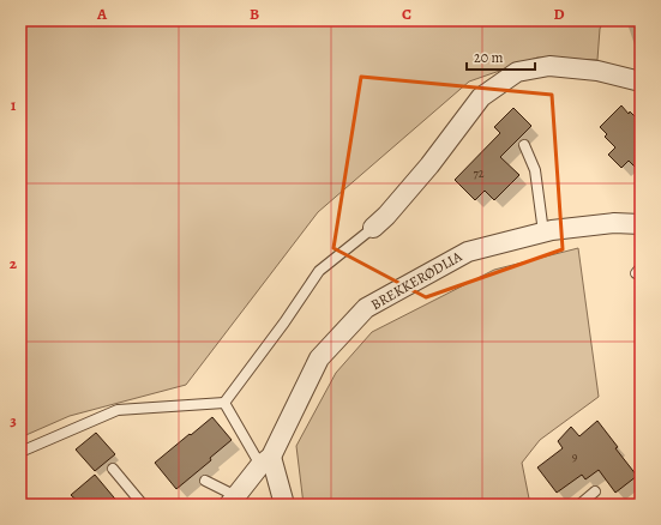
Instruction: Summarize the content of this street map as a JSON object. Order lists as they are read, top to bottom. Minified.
{"streets":{"street":["BREKKERØDLIA"]},"house_numbers":["72","9"],"scale_bar":"20 m","grid":{"columns":["A","B","C","D"],"rows":["1","2","3"]}}
